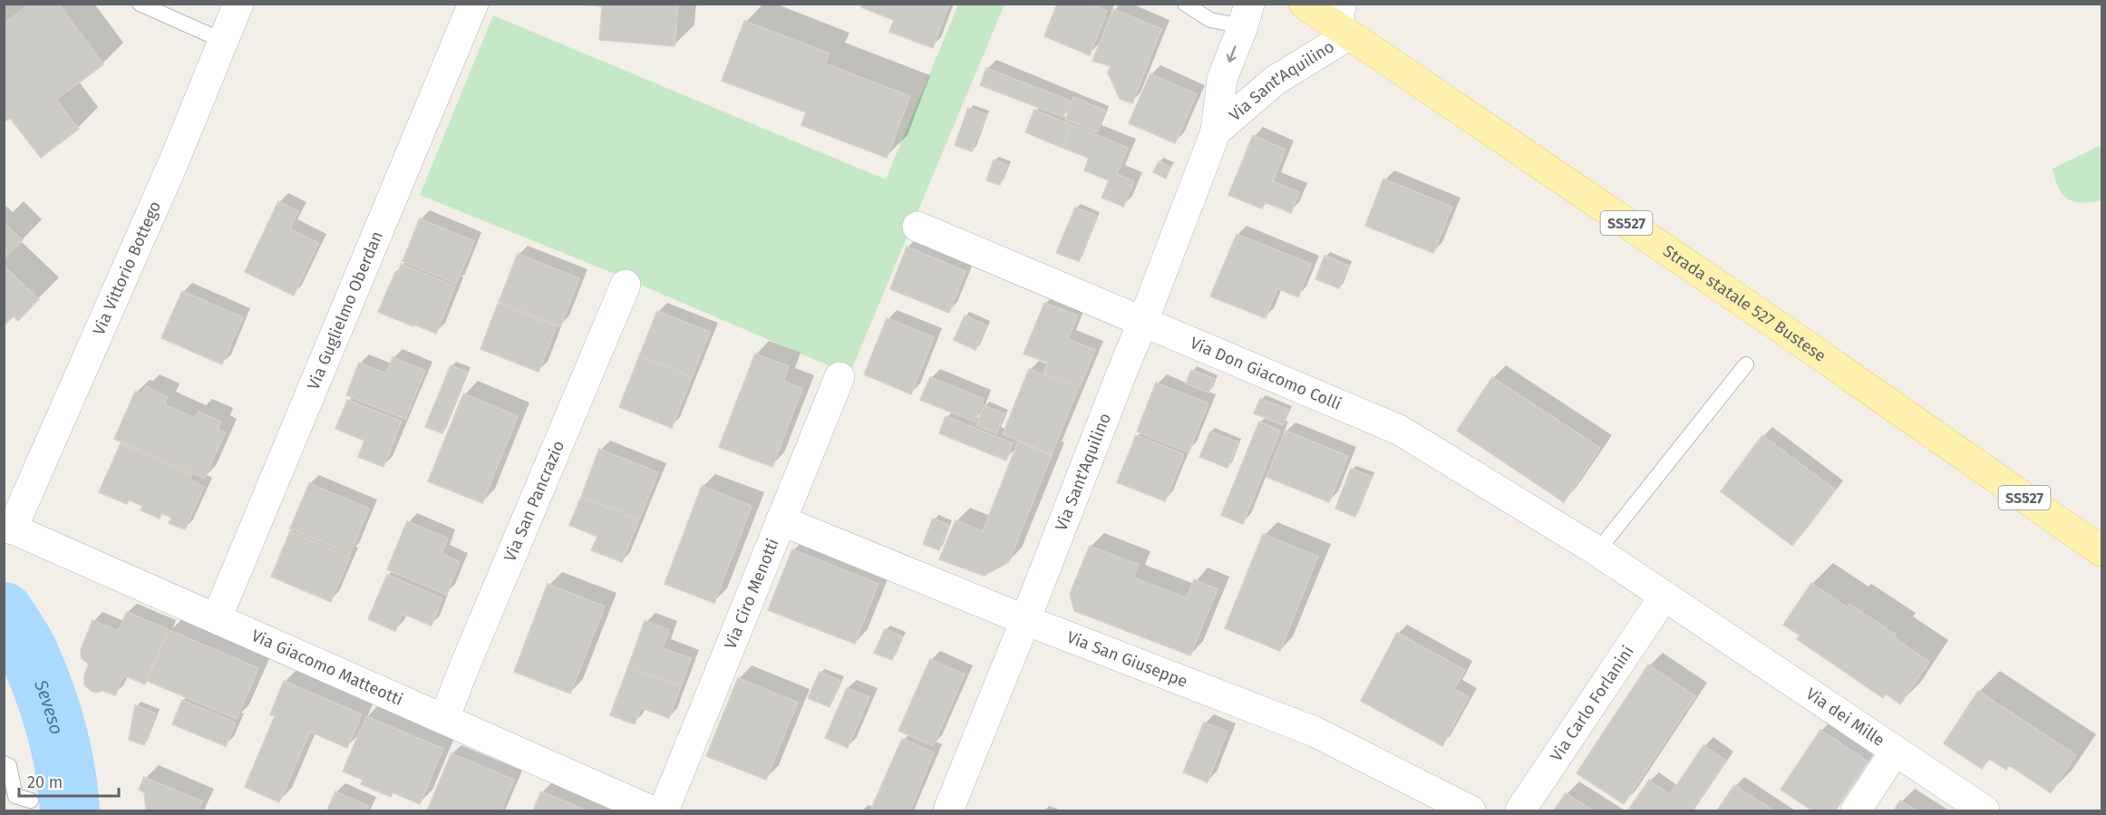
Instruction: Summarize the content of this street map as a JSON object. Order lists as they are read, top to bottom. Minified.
{"streets":{"main road":["SS527","Strada statale 527 Bustese"],"street":["Via Sant'Aquilino","Via Vittorio Bottego","Via Guglielmo Oberdan","Via Don Giacomo Colli","Via San Pancrazio","Via Ciro Menotti","Via San Giuseppe","Via Giacomo Matteotti","Via Carlo Forlanini","Via dei Mille"]},"crossings":[["Via Sant'Aquilino","Strada statale 527 Bustese"],["Via Sant'Aquilino","Via Don Giacomo Colli"],["Via Sant'Aquilino","Via San Giuseppe"],["Via Vittorio Bottego","Via Giacomo Matteotti"],["Via Guglielmo Oberdan","Via Giacomo Matteotti"],["Via Don Giacomo Colli","Via Carlo Forlanini"],["Via Don Giacomo Colli","Via dei Mille"],["Via San Pancrazio","Via Giacomo Matteotti"],["Via Ciro Menotti","Via San Giuseppe"]],"water":["Seveso"],"scale_bar":"20 m"}
